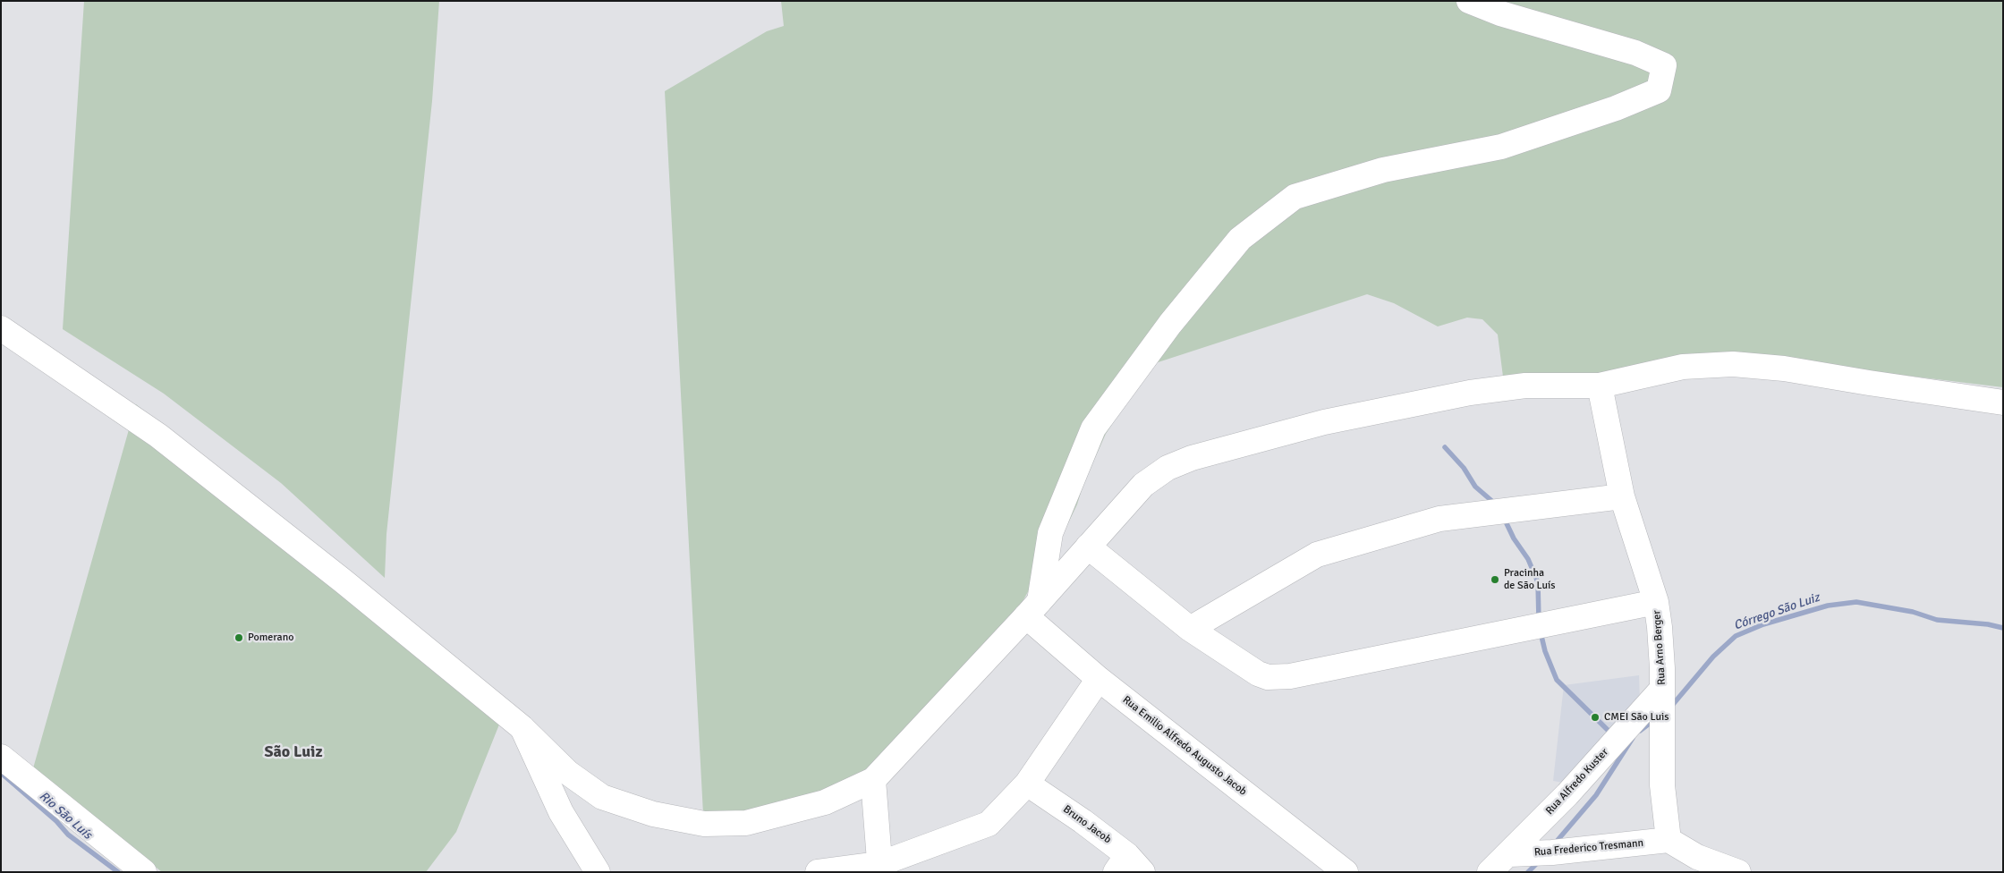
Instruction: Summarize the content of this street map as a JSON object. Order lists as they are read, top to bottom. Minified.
{"streets":{"street":["Rua Arno Berger","Rua Emilio Alfredo Augusto Jacob","Rua Alfredo Kuster","Bruno Jacob","Rua Frederico Tresmann"]},"crossings":[["Rua Arno Berger","Rua Alfredo Kuster"],["Rua Arno Berger","Rua Frederico Tresmann"],["Rua Alfredo Kuster","Rua Frederico Tresmann"]],"districts":["São Luiz"],"water":["Córrego São Luiz","Rio São Luís"],"places":["Pracinha de São Luís","Pomerano","CMEI São Luis"]}
